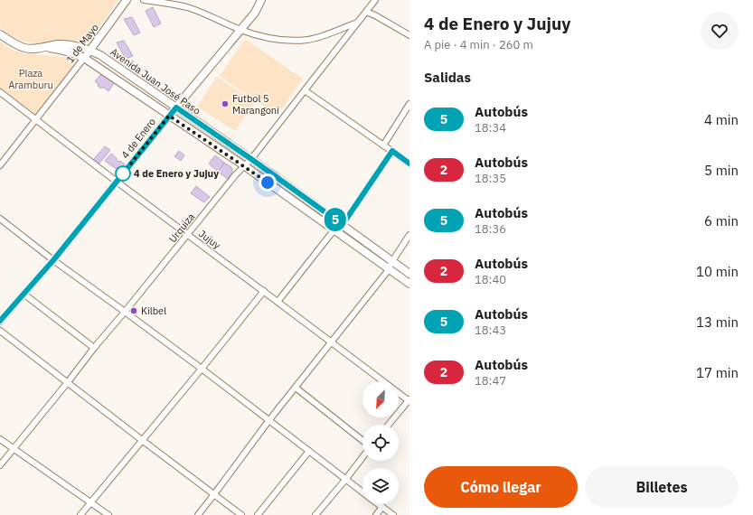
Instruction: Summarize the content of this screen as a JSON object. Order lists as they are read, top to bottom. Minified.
{"streets":{"main road":["1 de Mayo","Avenida Juan José Paso","4 de Enero"],"street":["Urquiza","Jujuy"]},"crossings":[["1 de Mayo","Avenida Juan José Paso"],["1 de Mayo","Jujuy"],["Avenida Juan José Paso","4 de Enero"],["Avenida Juan José Paso","Urquiza"],["4 de Enero","Jujuy"],["Urquiza","Jujuy"]],"parks":["Plaza Aramburu"],"places":["Futbol 5 Marangoni","4 de Enero y Jujuy","Kilbel"],"lines":["bus line 5"],"north":"bottom left","page":{"on_map":"5","heading":[["4 de Enero y Jujuy","A pie · 4 min · 260 m"],"Salidas"],"list":[{"mark":"5","name":"Autobús","note":"18:34","value":"4 min"},{"mark":"2","name":"Autobús","note":"18:35","value":"5 min"},{"mark":"5","name":"Autobús","note":"18:36","value":"6 min"},{"mark":"2","name":"Autobús","note":"18:40","value":"10 min"},{"mark":"5","name":"Autobús","note":"18:43","value":"13 min"},{"mark":"2","name":"Autobús","note":"18:47","value":"17 min"}],"buttons":["Cómo llegar","Billetes"]}}
